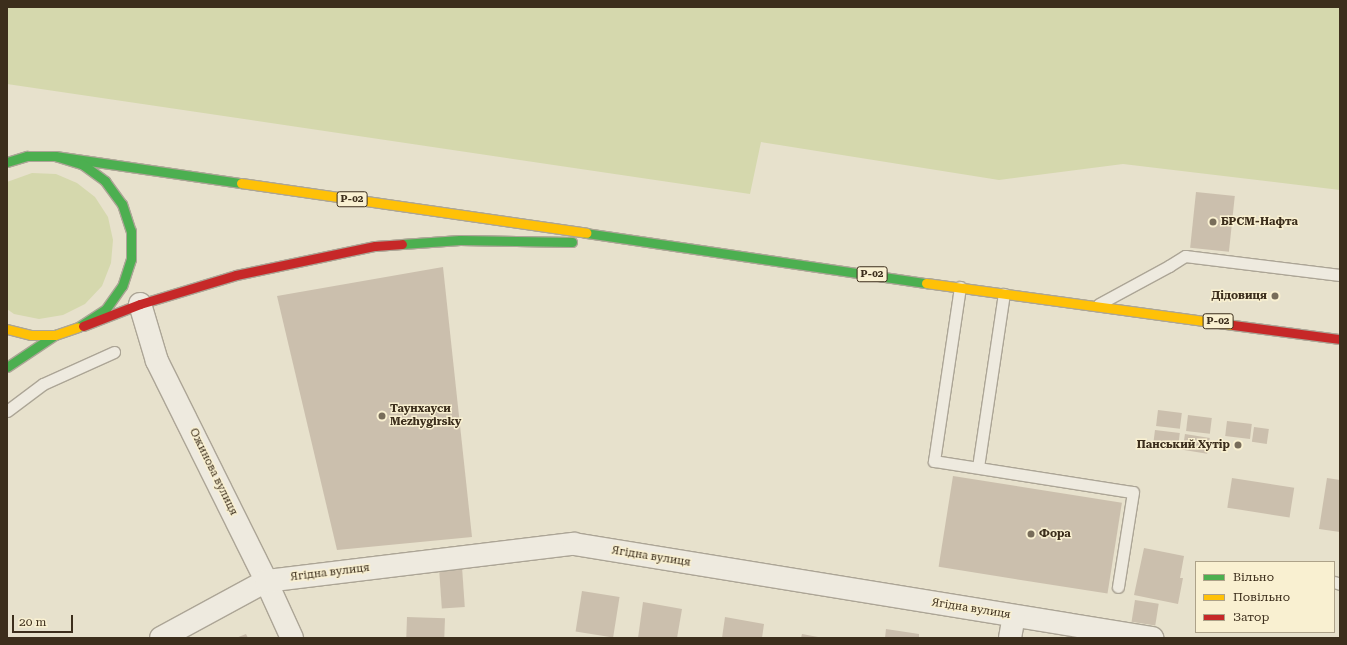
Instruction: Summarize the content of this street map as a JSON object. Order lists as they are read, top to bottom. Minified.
{"streets":{"main road":["Р-02"],"street":["Ожинова вулиця","Ягідна вулиця"]},"crossings":[["Р-02","Ожинова вулиця"],["Ожинова вулиця","Ягідна вулиця"]],"places":["БРСМ-Нафта","Дідовиця","Таунхауси Mezhygirsky","Панський Хутір","Фора"],"legend":["Вільно","Повільно","Затор"],"scale_bar":"20 m"}
